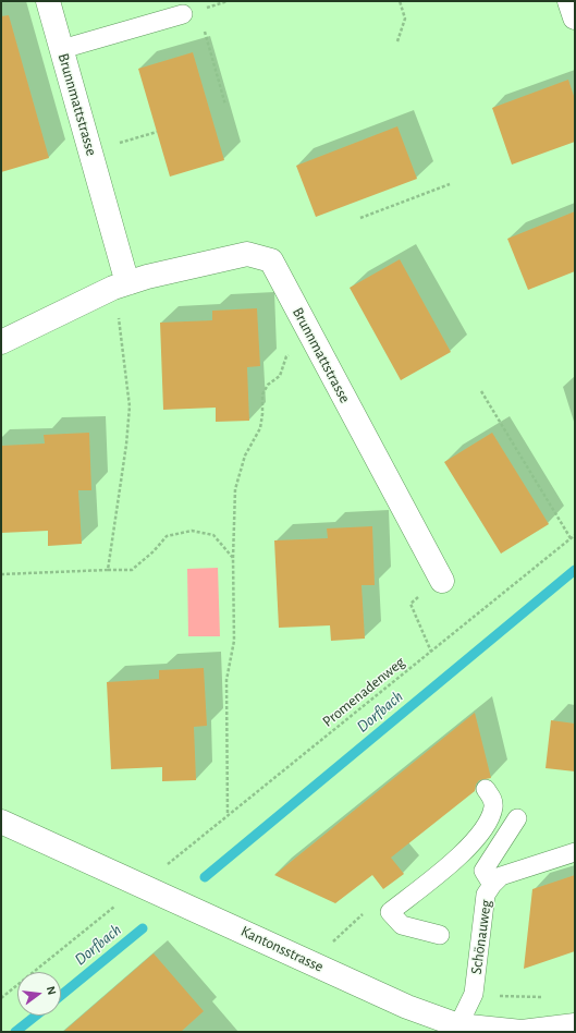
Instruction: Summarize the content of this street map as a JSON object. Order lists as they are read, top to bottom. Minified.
{"streets":{"street":["Brunnmattstrasse","Kantonsstrasse"],"lane":["Schönauweg"],"path":["Promenadenweg"]},"crossings":[["Schönauweg","Kantonsstrasse"]],"water":["Dorfbach"],"north":"right"}
